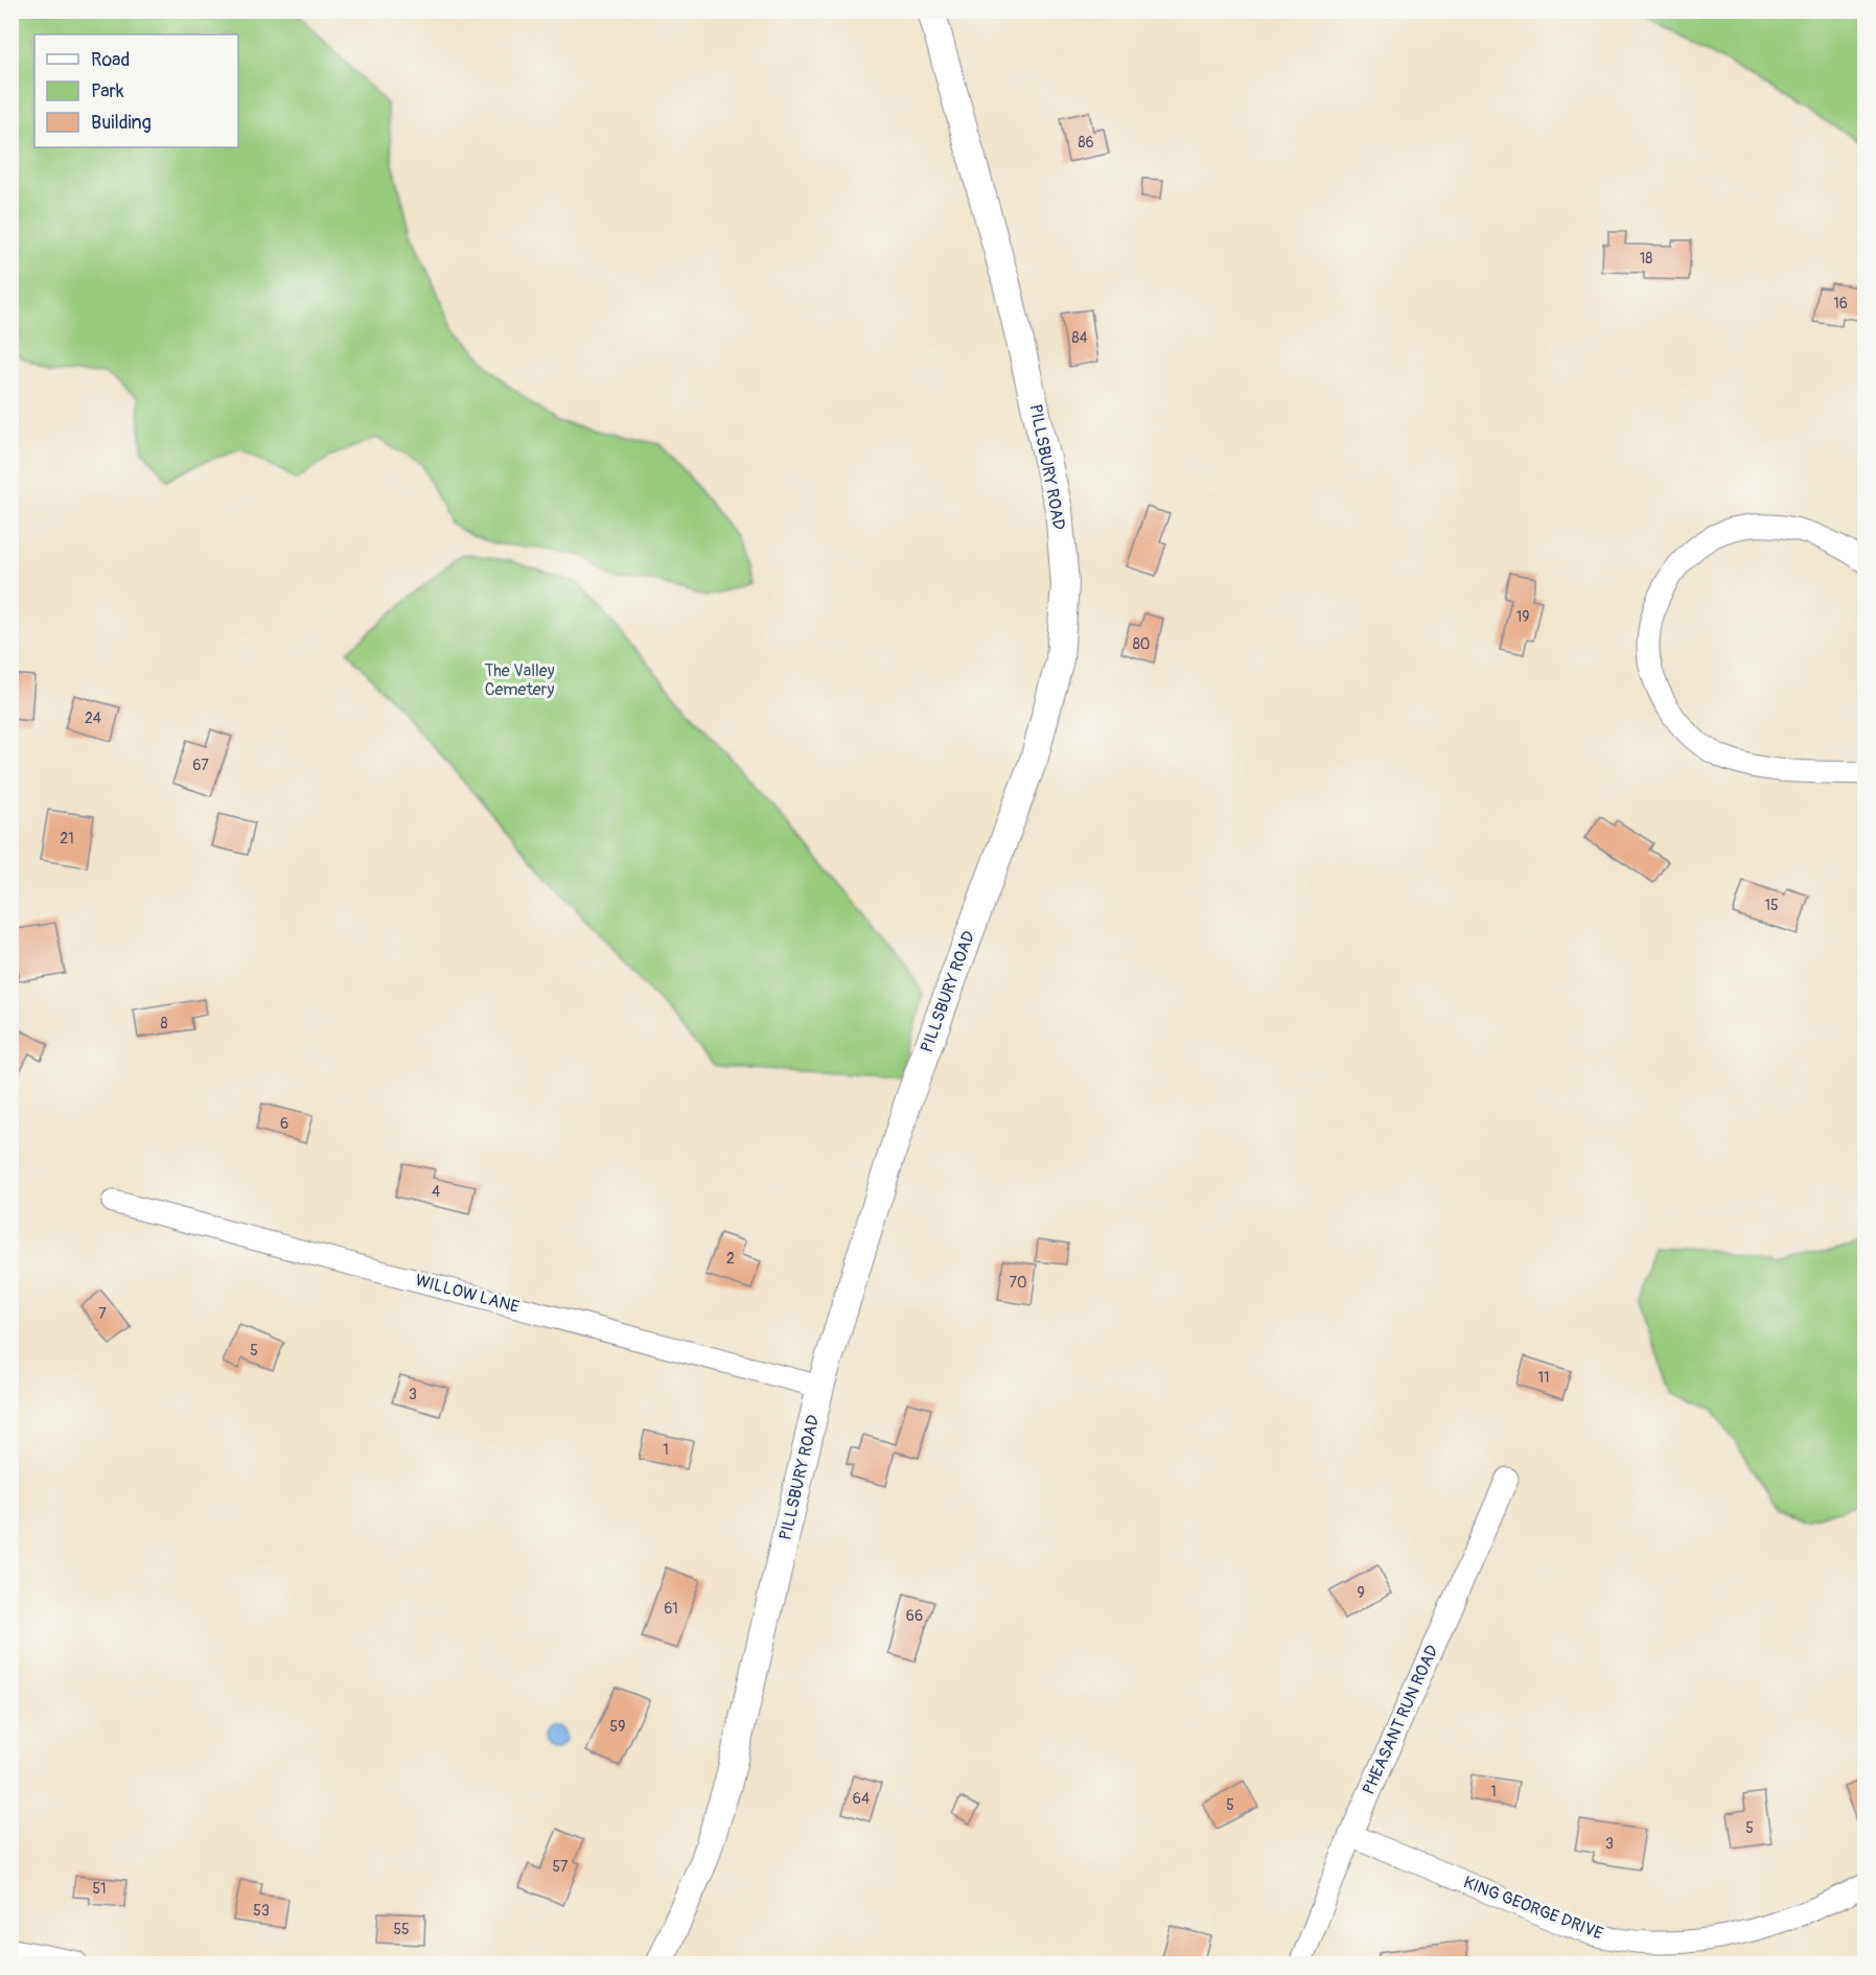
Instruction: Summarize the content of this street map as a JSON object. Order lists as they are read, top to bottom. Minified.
{"streets":{"street":["PILLSBURY ROAD","WILLOW LANE","PHEASANT RUN ROAD","KING GEORGE DRIVE"]},"crossings":[["PILLSBURY ROAD","WILLOW LANE"],["PHEASANT RUN ROAD","KING GEORGE DRIVE"]],"parks":["The Valley Cemetery"],"house_numbers":["86","18","16","84","19","80","24","67","21","15","8","6","4","2","70","7","5","11","3","1","9","61","66","59","1","64","5","5","3","57","51","53","55"],"legend":["Road","Park","Building"]}
